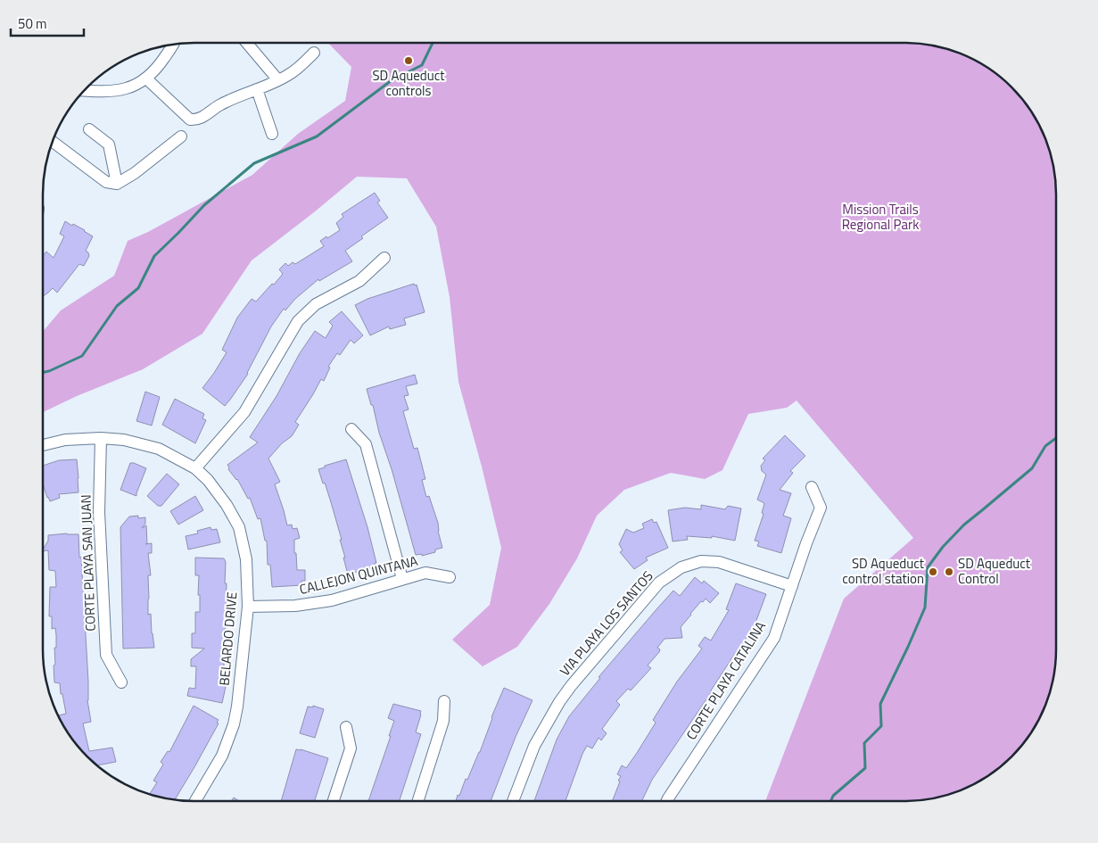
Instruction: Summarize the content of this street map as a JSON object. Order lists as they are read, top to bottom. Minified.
{"streets":{"street":["CORTE PLAYA SAN JUAN","CALLEJON QUINTANA","VIA PLAYA LOS SANTOS","BELARDO DRIVE","CORTE PLAYA CATALINA"]},"crossings":[["CORTE PLAYA SAN JUAN","BELARDO DRIVE"],["CALLEJON QUINTANA","BELARDO DRIVE"],["VIA PLAYA LOS SANTOS","CORTE PLAYA CATALINA"]],"parks":["Mission Trails Regional Park"],"places":["SD Aqueduct controls","SD Aqueduct control station","SD Aqueduct Control"],"scale_bar":"50 m"}
